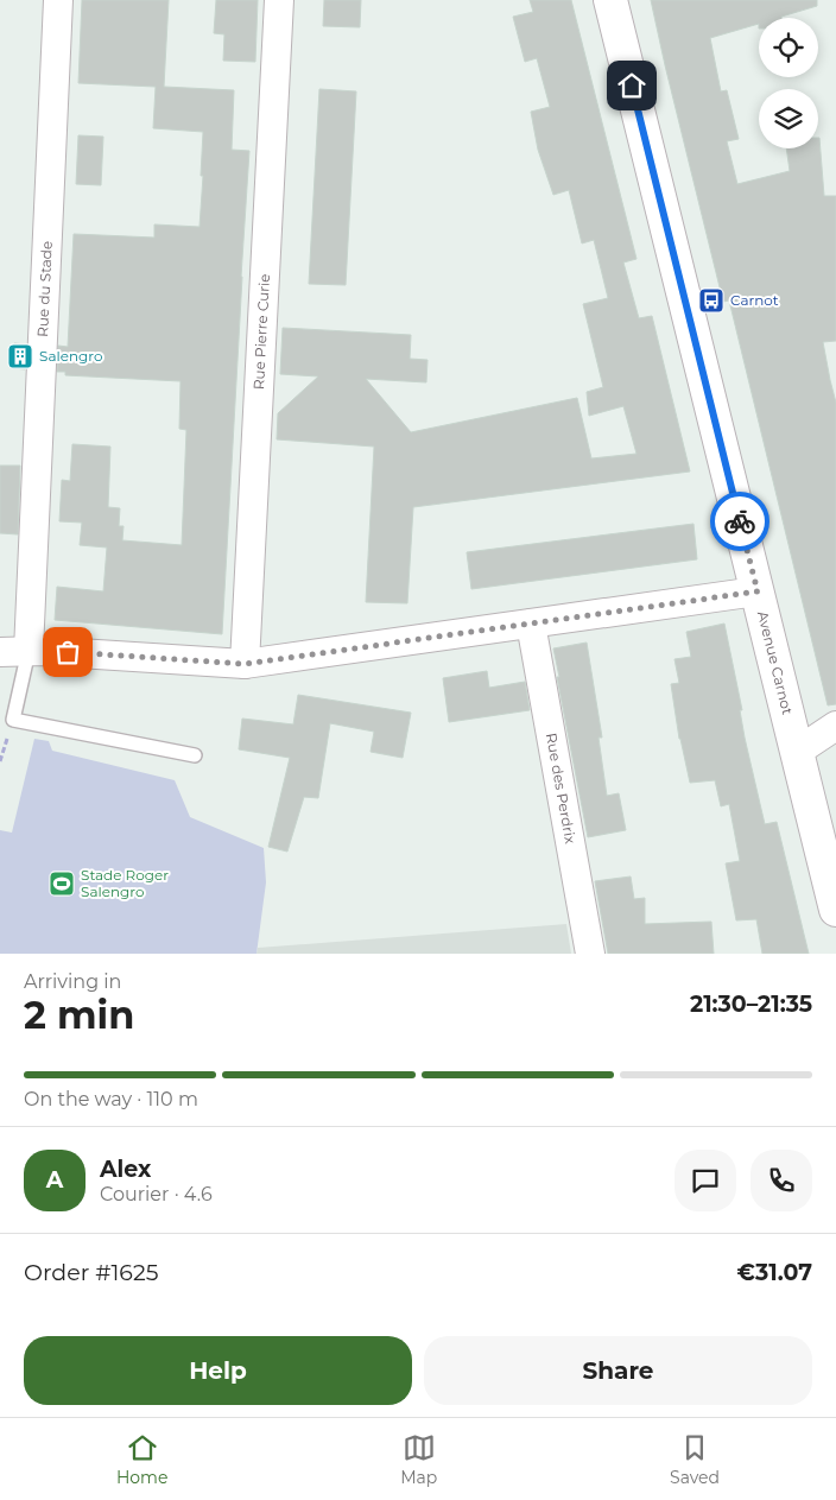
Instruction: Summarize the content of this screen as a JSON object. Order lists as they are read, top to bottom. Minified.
{"streets":{"main road":["Avenue Carnot"],"street":["Rue du Stade","Rue Pierre Curie","Rue des Perdrix"]},"places":{"bus stop":["Carnot"],"building":["Salengro"],"sports":["Stade Roger Salengro"]},"page":{"heading":["2 min","Arriving in","21:30–21:35"],"panel":["Alex","Courier · 4.6","Order #1625","€31.07"],"bar":"On the way · 110 m","round":"A","buttons":["Help","Share"],"tabs":["Home","Map","Saved"]}}
